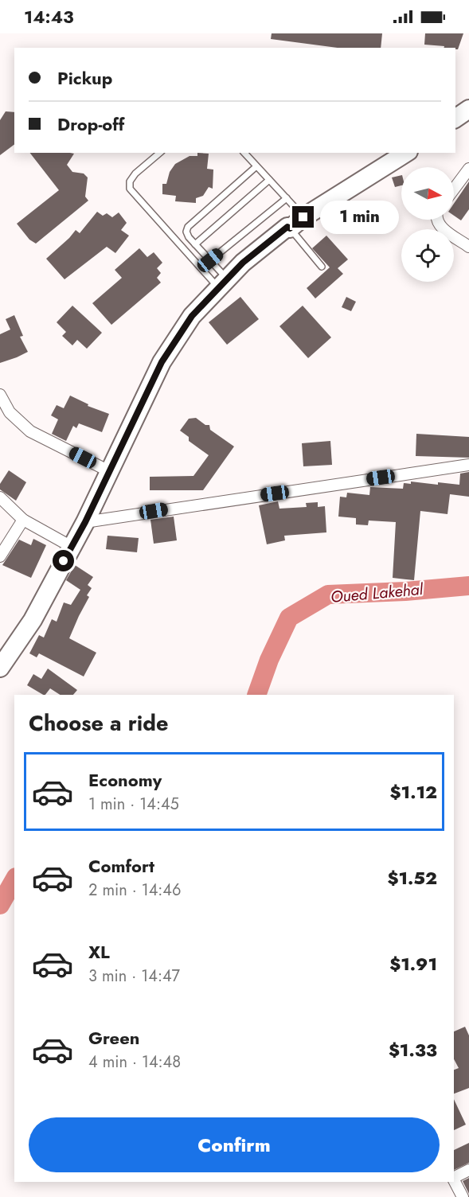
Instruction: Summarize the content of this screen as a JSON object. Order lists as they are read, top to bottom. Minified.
{"water":["Oued Lakehal"],"north":"right","page":{"status":"14:43","banner":["Pickup","Drop-off"],"bubble":"1 min","heading":"Choose a ride","list":[{"name":"Economy","note":"1 min · 14:45","value":"$1.12"},{"name":"Comfort","note":"2 min · 14:46","value":"$1.52"},{"name":"XL","note":"3 min · 14:47","value":"$1.91"},{"name":"Green","note":"4 min · 14:48","value":"$1.33"}],"buttons":"Confirm"}}
